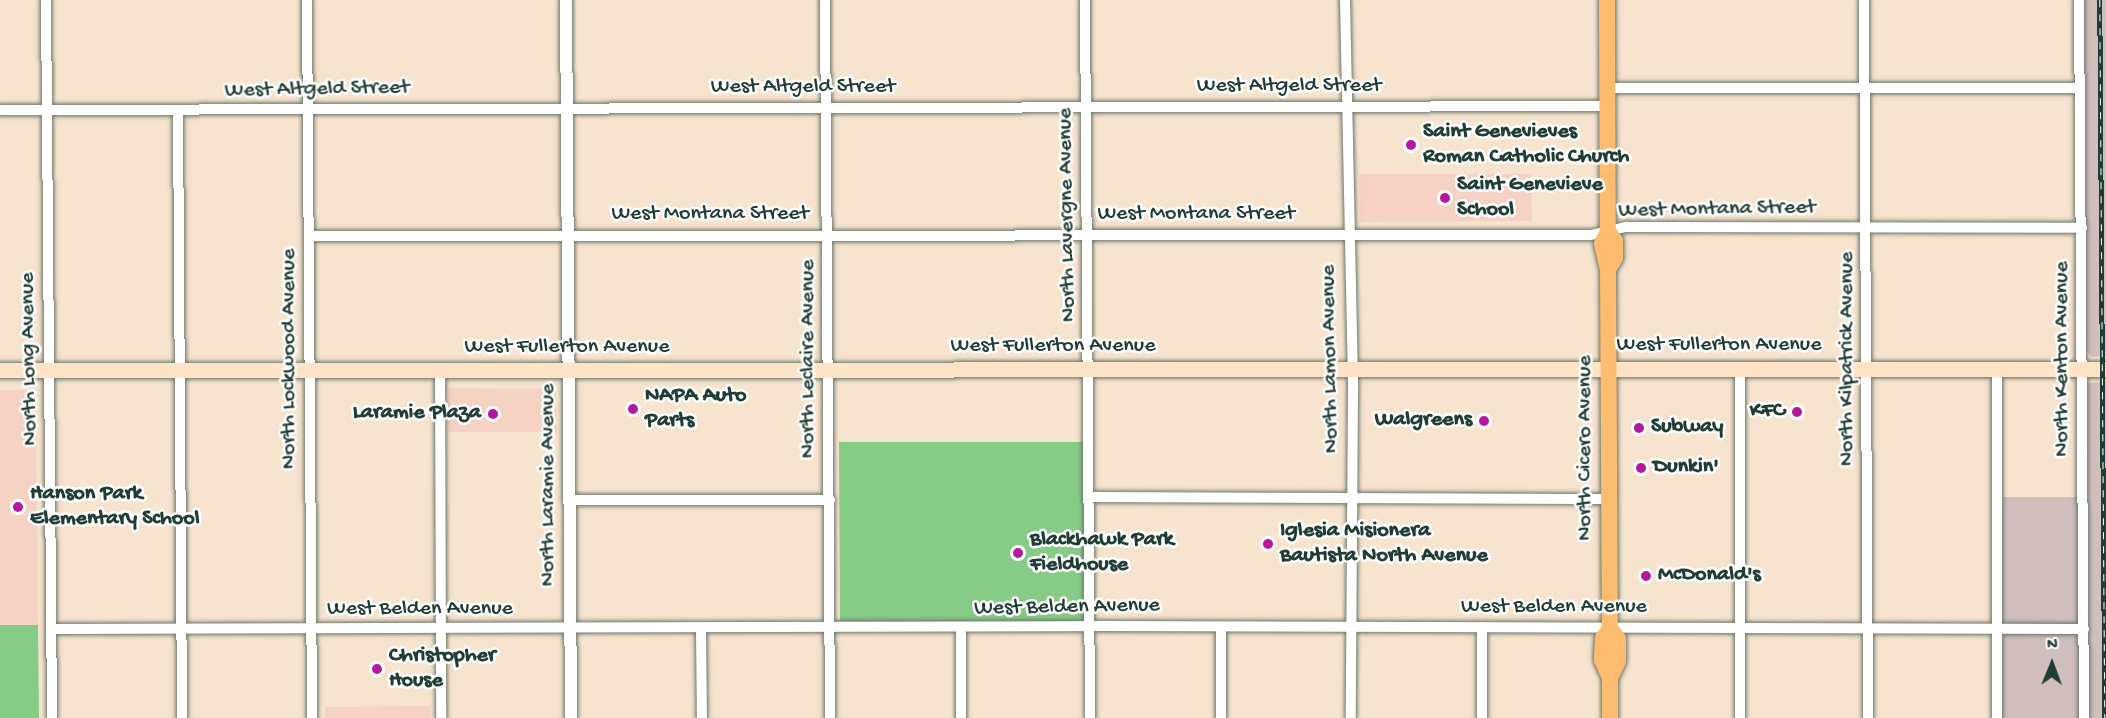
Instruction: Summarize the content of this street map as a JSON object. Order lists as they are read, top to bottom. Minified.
{"streets":{"main road":["West Fullerton Avenue","North Cicero Avenue"],"street":["West Altgeld Street","West Montana Street","North Lavergne Avenue","North Long Avenue","North Lockwood Avenue","North Leclaire Avenue","North Lamon Avenue","North Kilpatrick Avenue","North Kenton Avenue","North Laramie Avenue","West Belden Avenue"]},"crossings":[["West Altgeld Street","North Lavergne Avenue"],["West Altgeld Street","North Long Avenue"],["West Altgeld Street","North Lockwood Avenue"],["West Altgeld Street","North Leclaire Avenue"],["West Altgeld Street","North Lamon Avenue"],["West Altgeld Street","North Cicero Avenue"],["West Altgeld Street","North Laramie Avenue"],["West Montana Street","North Lavergne Avenue"],["West Montana Street","North Lockwood Avenue"],["West Montana Street","North Leclaire Avenue"],["West Montana Street","North Lamon Avenue"],["West Montana Street","North Kilpatrick Avenue"],["West Montana Street","North Kenton Avenue"],["West Montana Street","North Cicero Avenue"],["West Montana Street","North Laramie Avenue"],["North Lavergne Avenue","West Fullerton Avenue"],["North Lavergne Avenue","West Belden Avenue"],["West Fullerton Avenue","North Long Avenue"],["West Fullerton Avenue","North Lockwood Avenue"],["West Fullerton Avenue","North Leclaire Avenue"],["West Fullerton Avenue","North Lamon Avenue"],["West Fullerton Avenue","North Kilpatrick Avenue"],["West Fullerton Avenue","North Kenton Avenue"],["West Fullerton Avenue","North Cicero Avenue"],["West Fullerton Avenue","North Laramie Avenue"],["North Long Avenue","West Belden Avenue"],["North Lockwood Avenue","West Belden Avenue"],["North Leclaire Avenue","West Belden Avenue"],["North Lamon Avenue","West Belden Avenue"],["North Kilpatrick Avenue","West Belden Avenue"],["North Kenton Avenue","West Belden Avenue"],["North Cicero Avenue","West Belden Avenue"],["North Laramie Avenue","West Belden Avenue"]],"places":["Saint Genevieves Roman Catholic Church","Saint Genevieve School","NAPA Auto Parts","KFC","Laramie Plaza","Walgreens","Subway","Dunkin'","Hanson Park Elementary School","Iglesia Misionera Bautista North Avenue","Blackhawk Park Fieldhouse","McDonald's","Christopher House"],"north":"top"}
